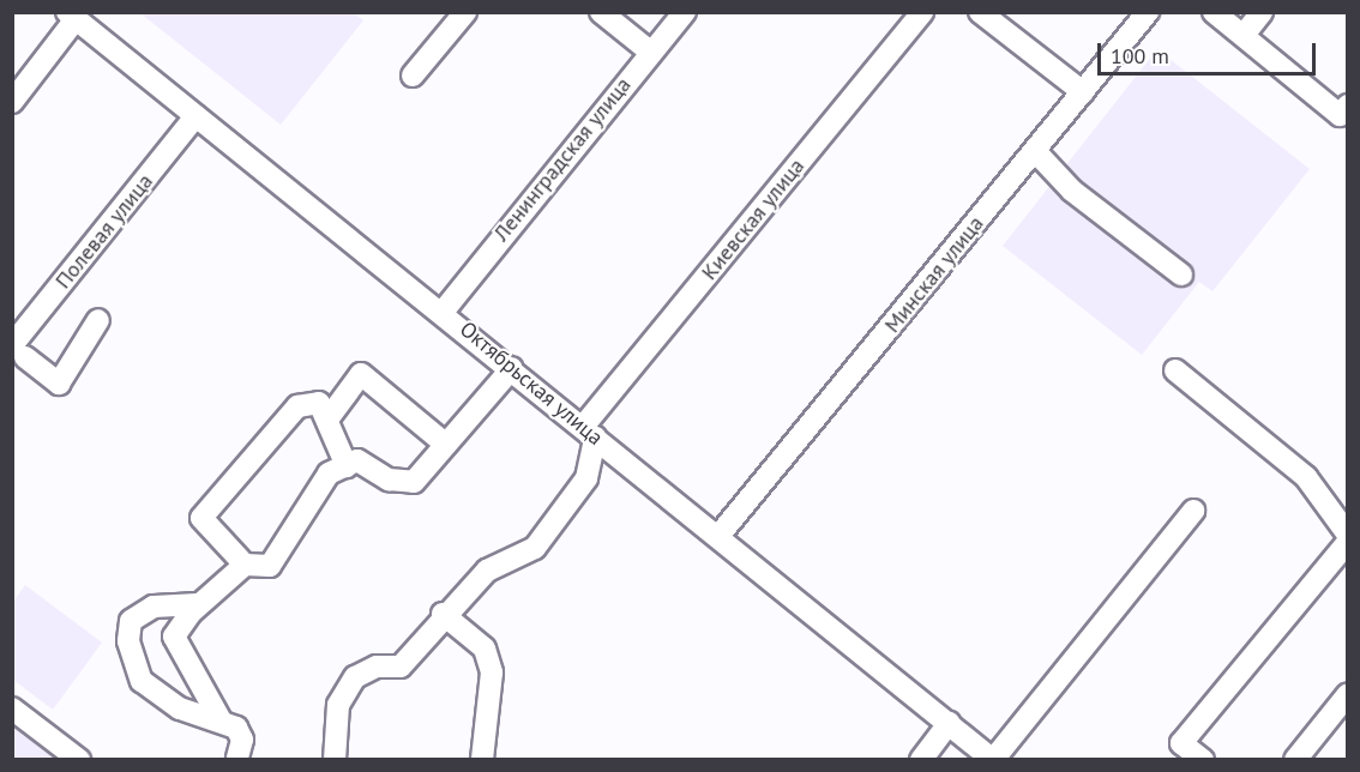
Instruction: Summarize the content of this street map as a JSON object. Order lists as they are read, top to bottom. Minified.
{"streets":{"street":["Ленинградская улица","Киевская улица","Полевая улица","Минская улица","Октябрьская улица"]},"crossings":[["Ленинградская улица","Октябрьская улица"],["Киевская улица","Октябрьская улица"],["Полевая улица","Октябрьская улица"],["Минская улица","Октябрьская улица"]],"scale_bar":"100 m"}
